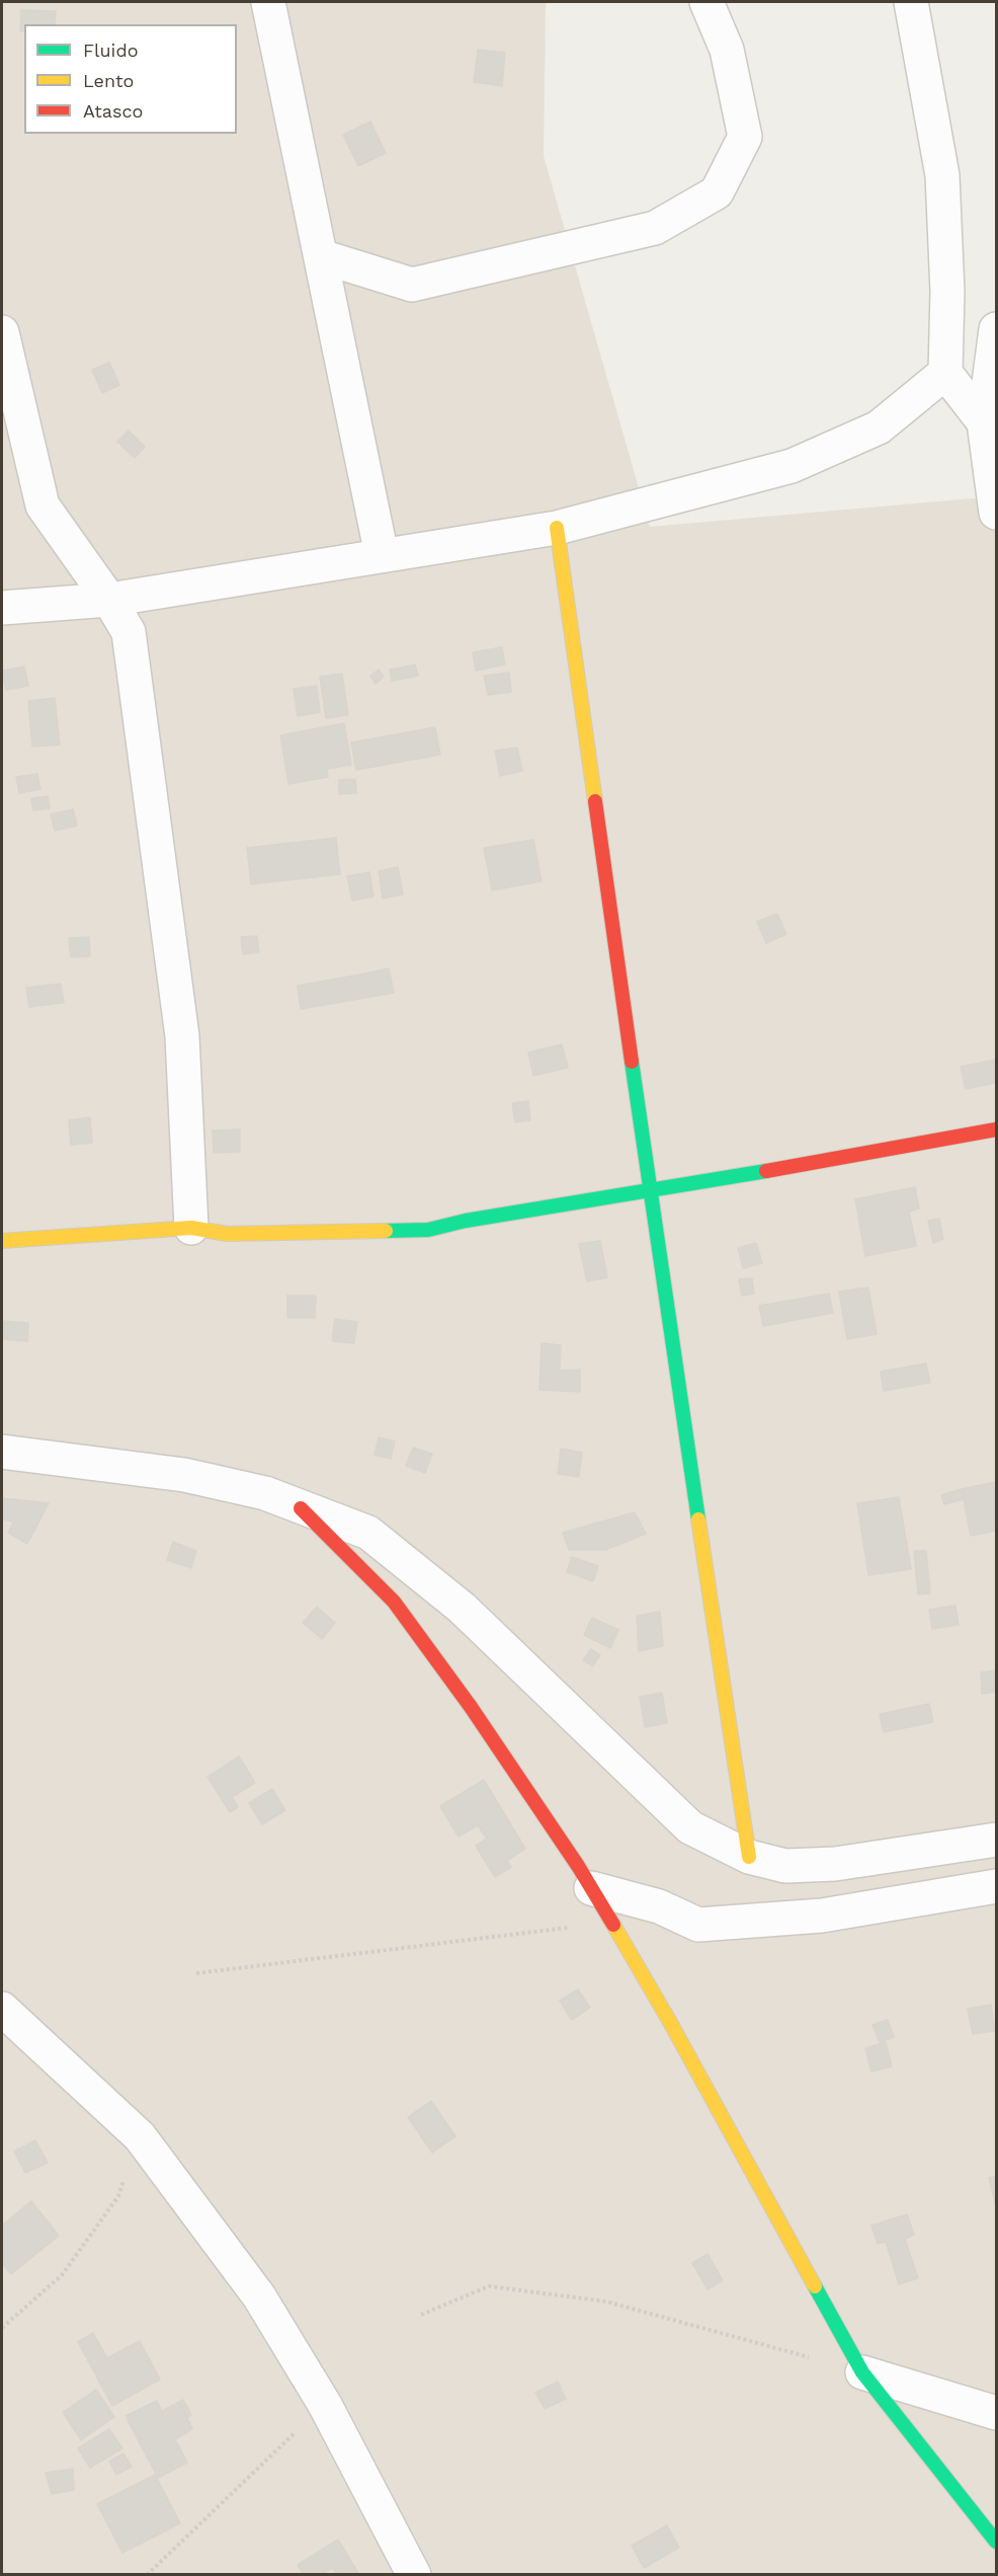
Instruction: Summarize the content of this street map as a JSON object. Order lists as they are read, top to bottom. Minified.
{"legend":["Fluido","Lento","Atasco"]}
